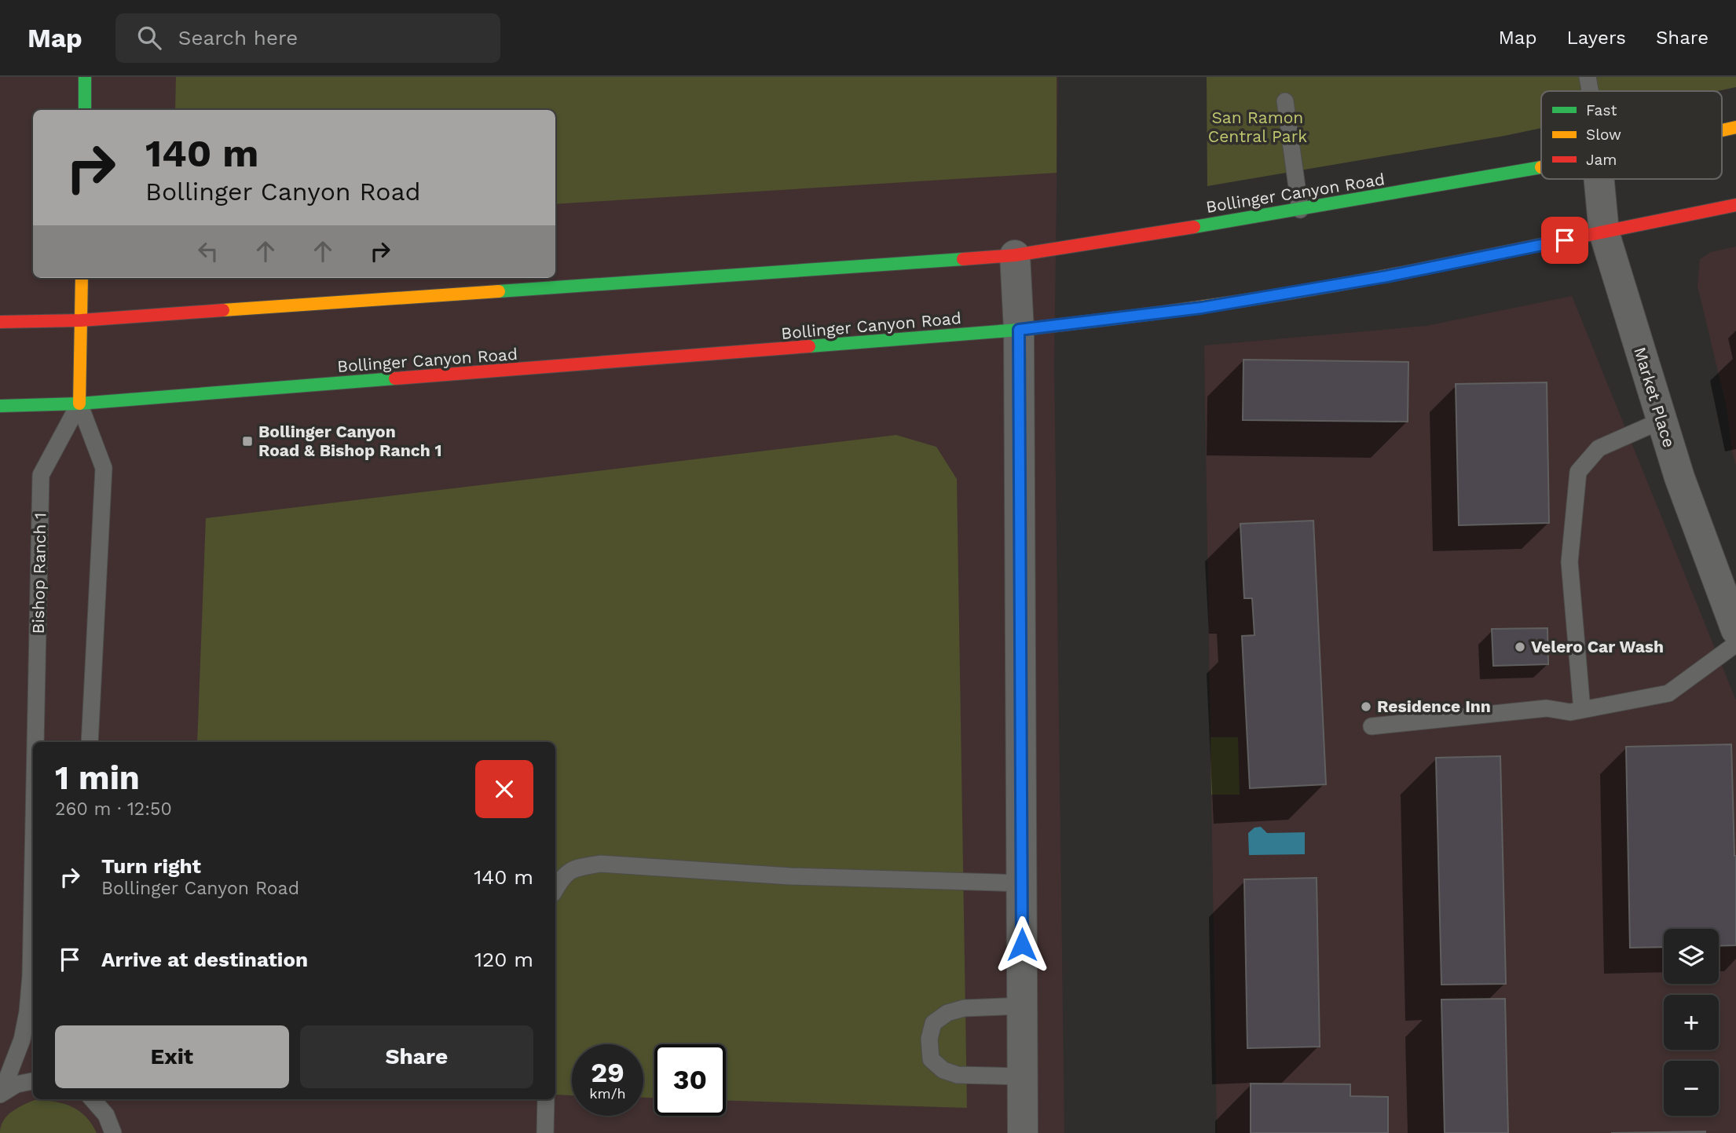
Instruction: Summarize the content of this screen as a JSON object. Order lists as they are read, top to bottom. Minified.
{"streets":{"main road":["Bollinger Canyon Road"],"street":["Market Place"],"lane":["Bishop Ranch 1"]},"crossings":[["Bollinger Canyon Road","Market Place"],["Bollinger Canyon Road","Bishop Ranch 1"]],"parks":["San Ramon Central Park"],"places":{"transit":["Bollinger Canyon Road & Bishop Ranch 1"],"other":["Velero Car Wash","Residence Inn"]},"legend":["Fast","Slow","Jam"],"page":{"header":"Map","search":"Search here","nav":["Map","Layers","Share"],"turn":["140 m","Bollinger Canyon Road"],"heading":["1 min","260 m · 12:50"],"list":[{"name":"Turn right","note":"Bollinger Canyon Road","value":"140 m"},{"name":"Arrive at destination","value":"120 m"}],"map_buttons":["+","−"],"buttons":["Exit","Share"],"speed":"29 km/h","limit":"30"}}
